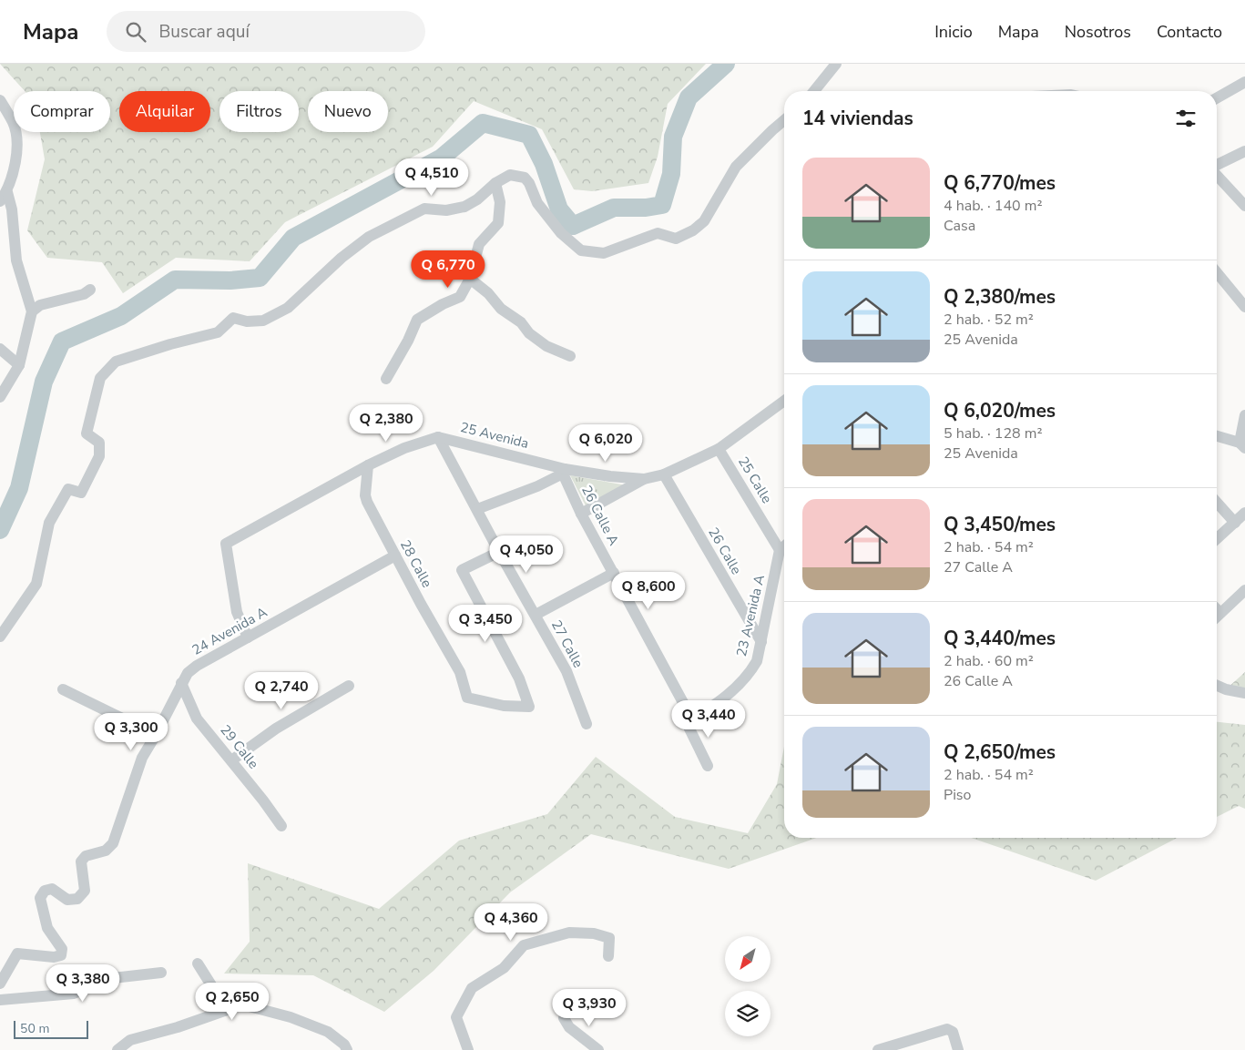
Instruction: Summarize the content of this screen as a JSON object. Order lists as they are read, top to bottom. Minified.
{"streets":{"street":["25 Avenida","25 Calle","26 Calle A","26 Calle","28 Calle","23 Avenida A","24 Avenida A","27 Calle","29 Calle"]},"crossings":[["25 Avenida","25 Calle"],["25 Avenida","26 Calle A"],["25 Avenida","26 Calle"],["25 Avenida","28 Calle"],["25 Avenida","24 Avenida A"],["25 Avenida","27 Calle"],["25 Calle","23 Avenida A"],["26 Calle A","23 Avenida A"],["26 Calle","23 Avenida A"],["28 Calle","24 Avenida A"],["28 Calle","27 Calle"],["24 Avenida A","29 Calle"]],"scale_bar":"50 m","north":"bottom left","page":{"header":"Mapa","search":"Buscar aquí","nav":["Inicio","Mapa","Nosotros","Contacto"],"chip":["Comprar","Alquilar","Filtros","Nuevo"],"heading":"14 viviendas","list":[{"name":"Q 6,770/mes","note":"4 hab. · 140 m² · Casa"},{"name":"Q 2,380/mes","note":"2 hab. · 52 m² · 25 Avenida"},{"name":"Q 6,020/mes","note":"5 hab. · 128 m² · 25 Avenida"},{"name":"Q 3,450/mes","note":"2 hab. · 54 m² · 27 Calle A"},{"name":"Q 3,440/mes","note":"2 hab. · 60 m² · 26 Calle A"},{"name":"Q 2,650/mes","note":"2 hab. · 54 m² · Piso"}],"price":["Q 4,510","Q 6,770","Q 2,380","Q 6,020","Q 4,050","Q 8,600","Q 3,450","Q 2,740","Q 3,440","Q 3,300","Q 4,360","Q 3,380","Q 2,650","Q 3,930"],"scale":"50 m"}}
